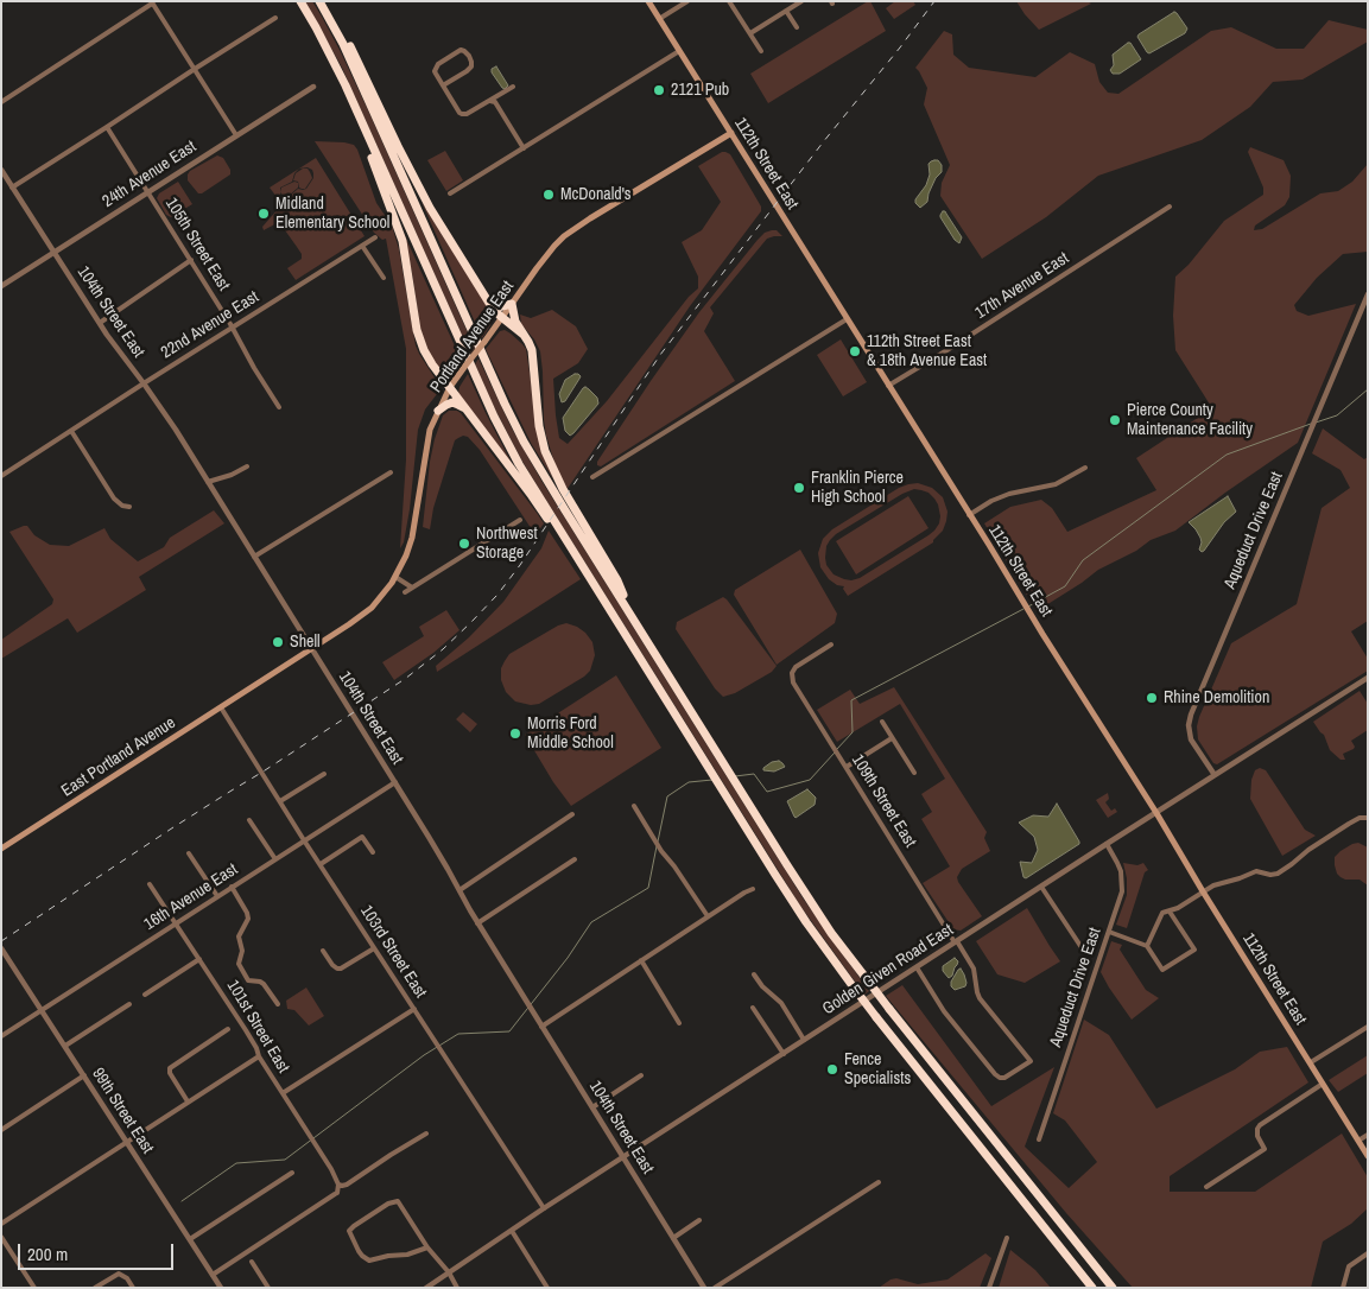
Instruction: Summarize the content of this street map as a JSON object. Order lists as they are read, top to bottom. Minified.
{"streets":{"main road":["112th Street East","Portland Avenue East","East Portland Avenue"],"street":["24th Avenue East","105th Street East","17th Avenue East","104th Street East","22nd Avenue East","Aqueduct Drive East","109th Street East","16th Avenue East","103rd Street East","Golden Given Road East","101st Street East","99th Street East"]},"crossings":[["112th Street East","17th Avenue East"],["112th Street East","Portland Avenue East"],["112th Street East","Golden Given Road East"],["24th Avenue East","105th Street East"],["24th Avenue East","104th Street East"],["105th Street East","22nd Avenue East"],["104th Street East","22nd Avenue East"],["104th Street East","Portland Avenue East"],["104th Street East","16th Avenue East"],["104th Street East","Golden Given Road East"],["Portland Avenue East","East Portland Avenue"],["Aqueduct Drive East","Golden Given Road East"],["East Portland Avenue","103rd Street East"],["109th Street East","Golden Given Road East"],["16th Avenue East","103rd Street East"],["16th Avenue East","101st Street East"],["16th Avenue East","99th Street East"],["103rd Street East","Golden Given Road East"]],"places":["2121 Pub","McDonald's","Midland Elementary School","112th Street East & 18th Avenue East","Pierce County Maintenance Facility","Franklin Pierce High School","Northwest Storage","Shell","Rhine Demolition","Morris Ford Middle School","Fence Specialists"],"scale_bar":"200 m"}
